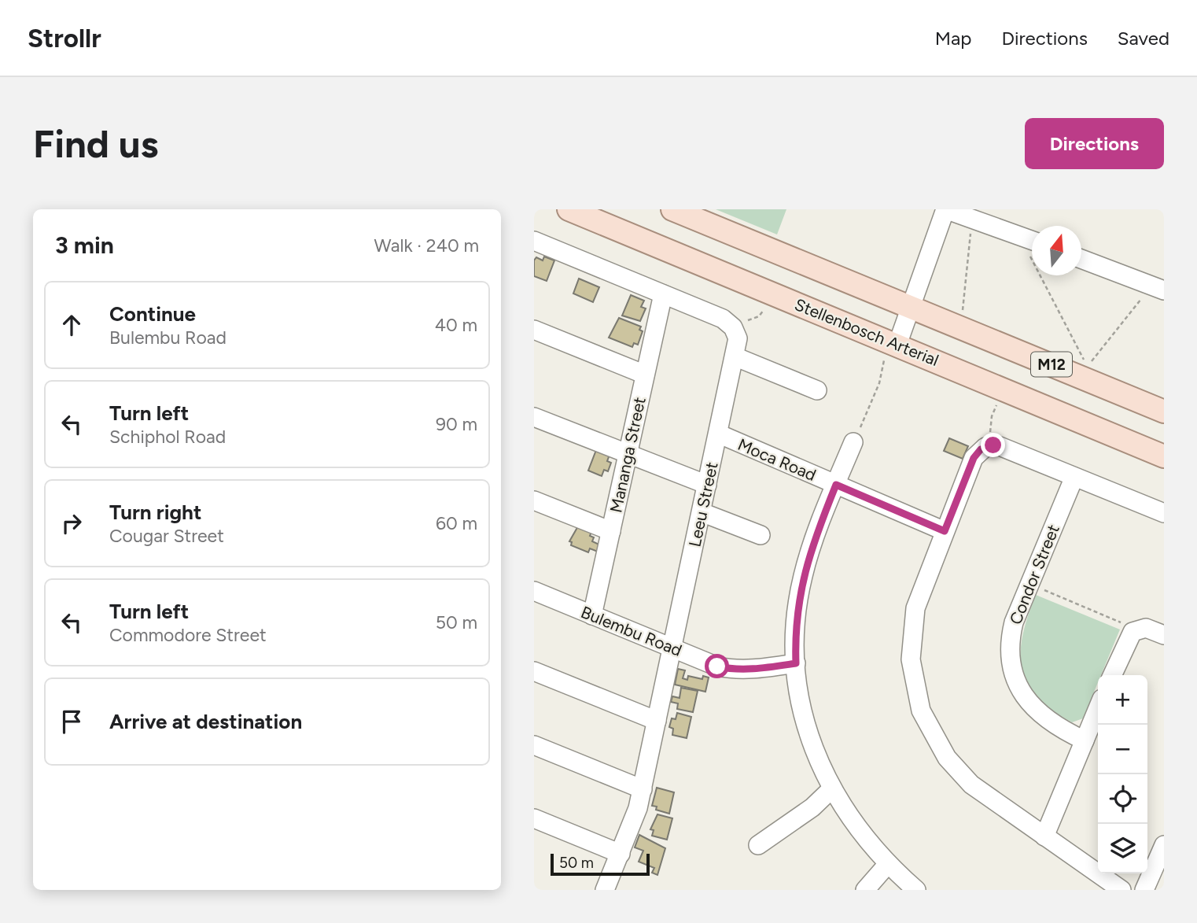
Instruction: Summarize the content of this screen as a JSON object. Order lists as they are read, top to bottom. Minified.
{"streets":{"main road":["Stellenbosch Arterial","M12"],"street":["Mananga Street","Moca Road","Leeu Street","Condor Street","Bulembu Road"]},"crossings":[["Mananga Street","Bulembu Road"],["Moca Road","Leeu Street"],["Leeu Street","Bulembu Road"]],"scale_bar":"50 m","north":"top","page":{"header":"Strollr","nav":["Map","Directions","Saved"],"buttons":"Directions","title":"Find us","heading":["3 min","Walk · 240 m"],"list":[["Continue","Bulembu Road","40 m"],["Turn left","Schiphol Road","90 m"],["Turn right","Cougar Street","60 m"],["Turn left","Commodore Street","50 m"],"Arrive at destination"],"map_buttons":["+","−"],"scale":"50 m"}}
